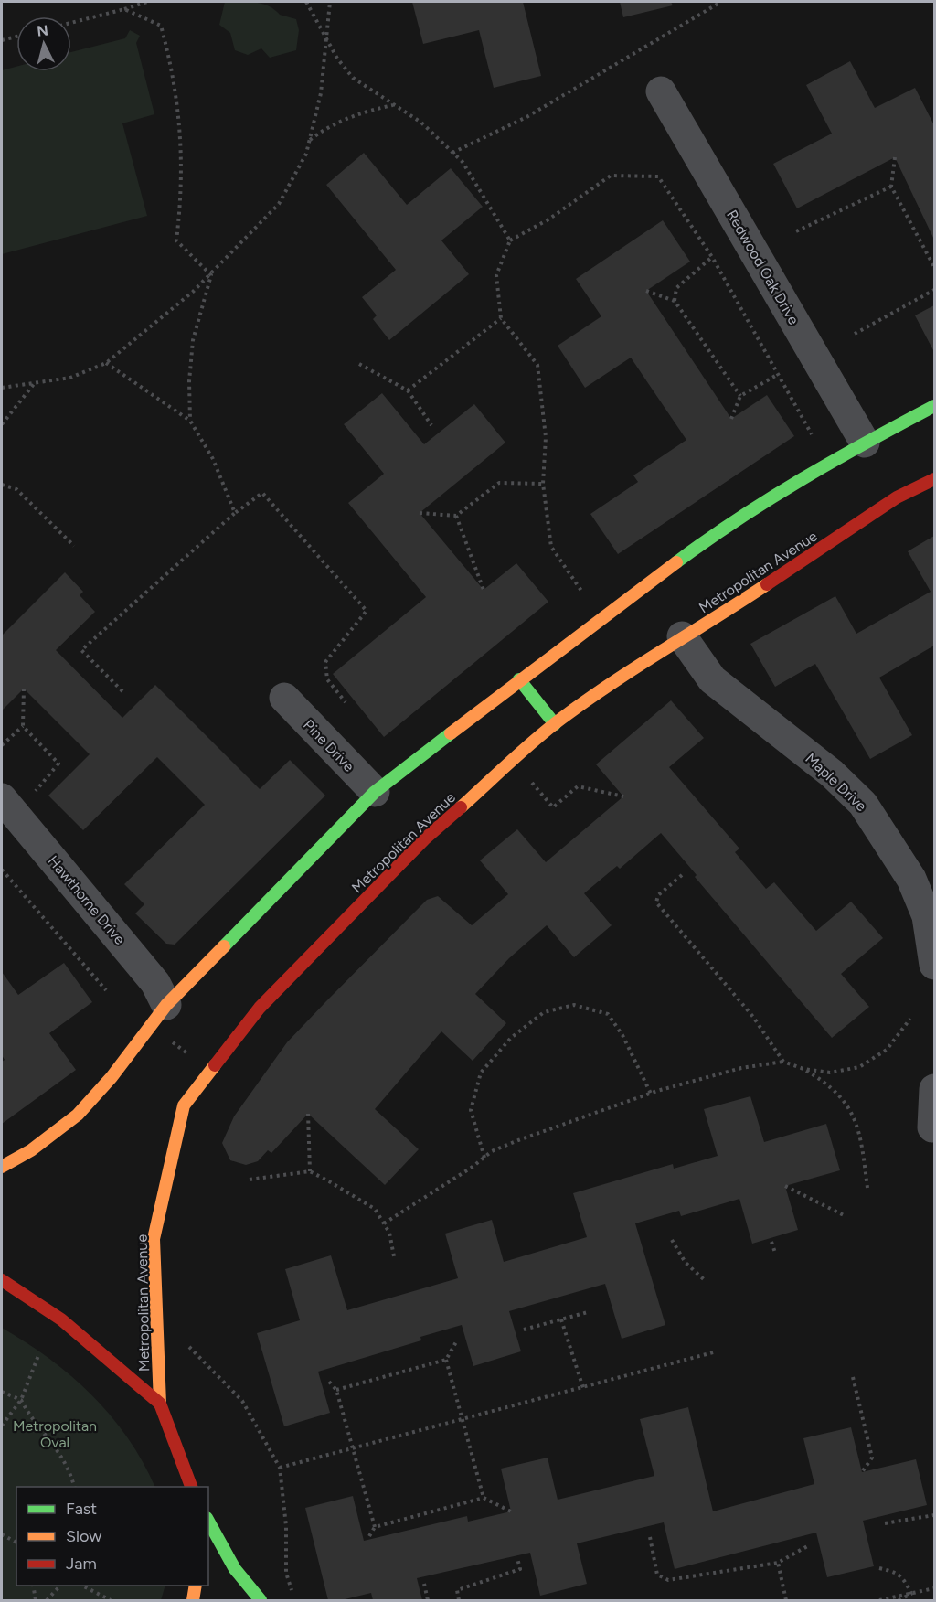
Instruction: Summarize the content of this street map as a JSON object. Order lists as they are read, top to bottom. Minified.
{"streets":{"street":["Redwood Oak Drive","Metropolitan Avenue","Pine Drive","Maple Drive","Hawthorne Drive"]},"crossings":[["Metropolitan Avenue","Maple Drive"]],"parks":["Metropolitan Oval"],"legend":["Fast","Slow","Jam"],"north":"top"}
